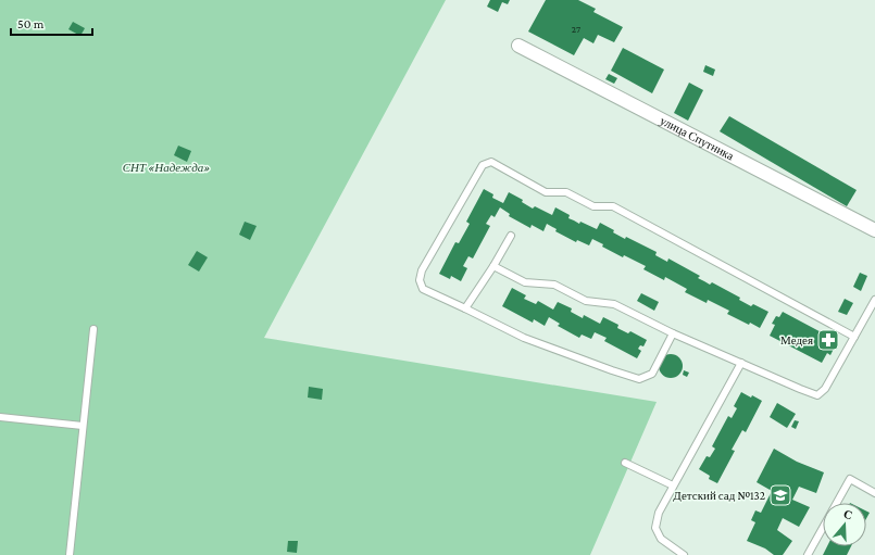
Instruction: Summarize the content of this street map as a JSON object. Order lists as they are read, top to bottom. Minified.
{"streets":{"street":["улица Спутника"]},"parks":["СНТ «Надежда»"],"places":{"pharmacy":["Медея"],"school or university":["Детский сад №132"]},"house_numbers":["27"],"scale_bar":"50 m","north":"top"}
